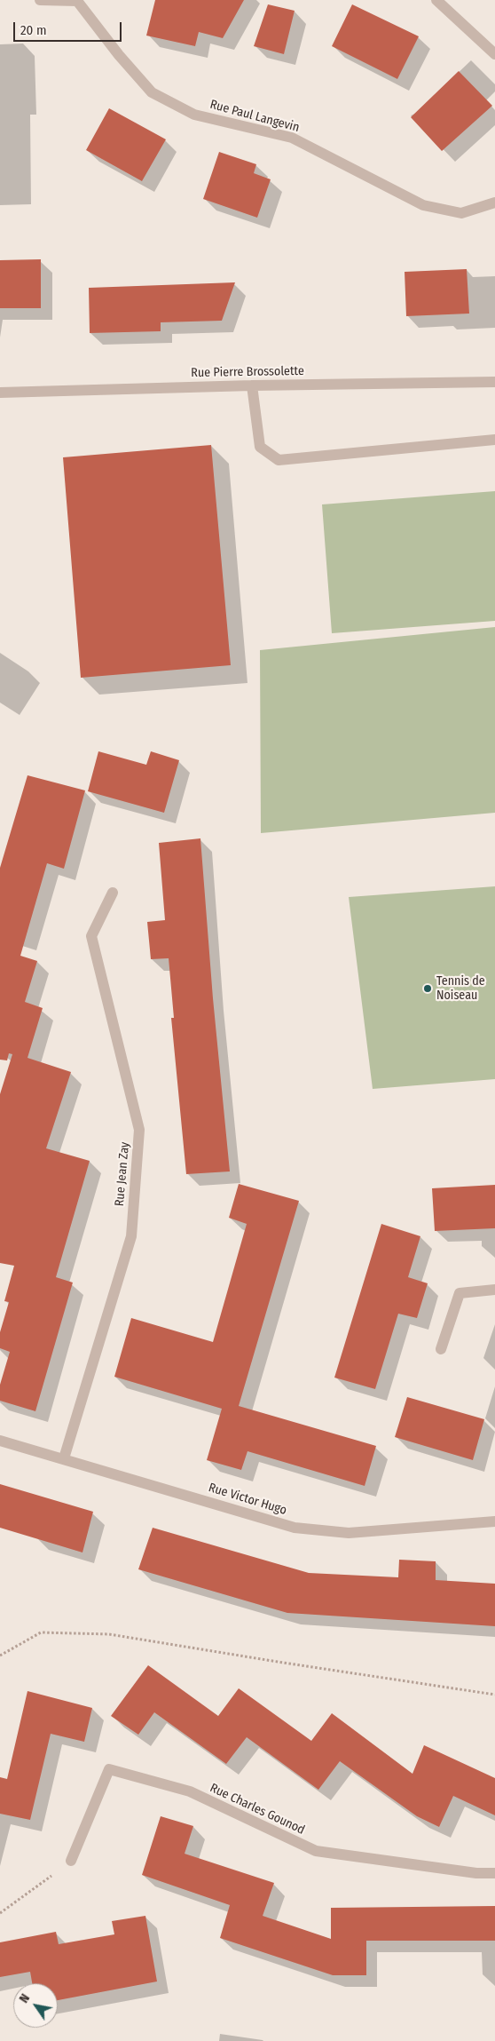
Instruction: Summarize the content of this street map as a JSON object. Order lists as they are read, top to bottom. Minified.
{"streets":{"street":["Rue Paul Langevin","Rue Pierre Brossolette","Rue Jean Zay","Rue Victor Hugo","Rue Charles Gounod"]},"crossings":[["Rue Jean Zay","Rue Victor Hugo"]],"places":["Tennis de Noiseau"],"scale_bar":"20 m","north":"top left"}
